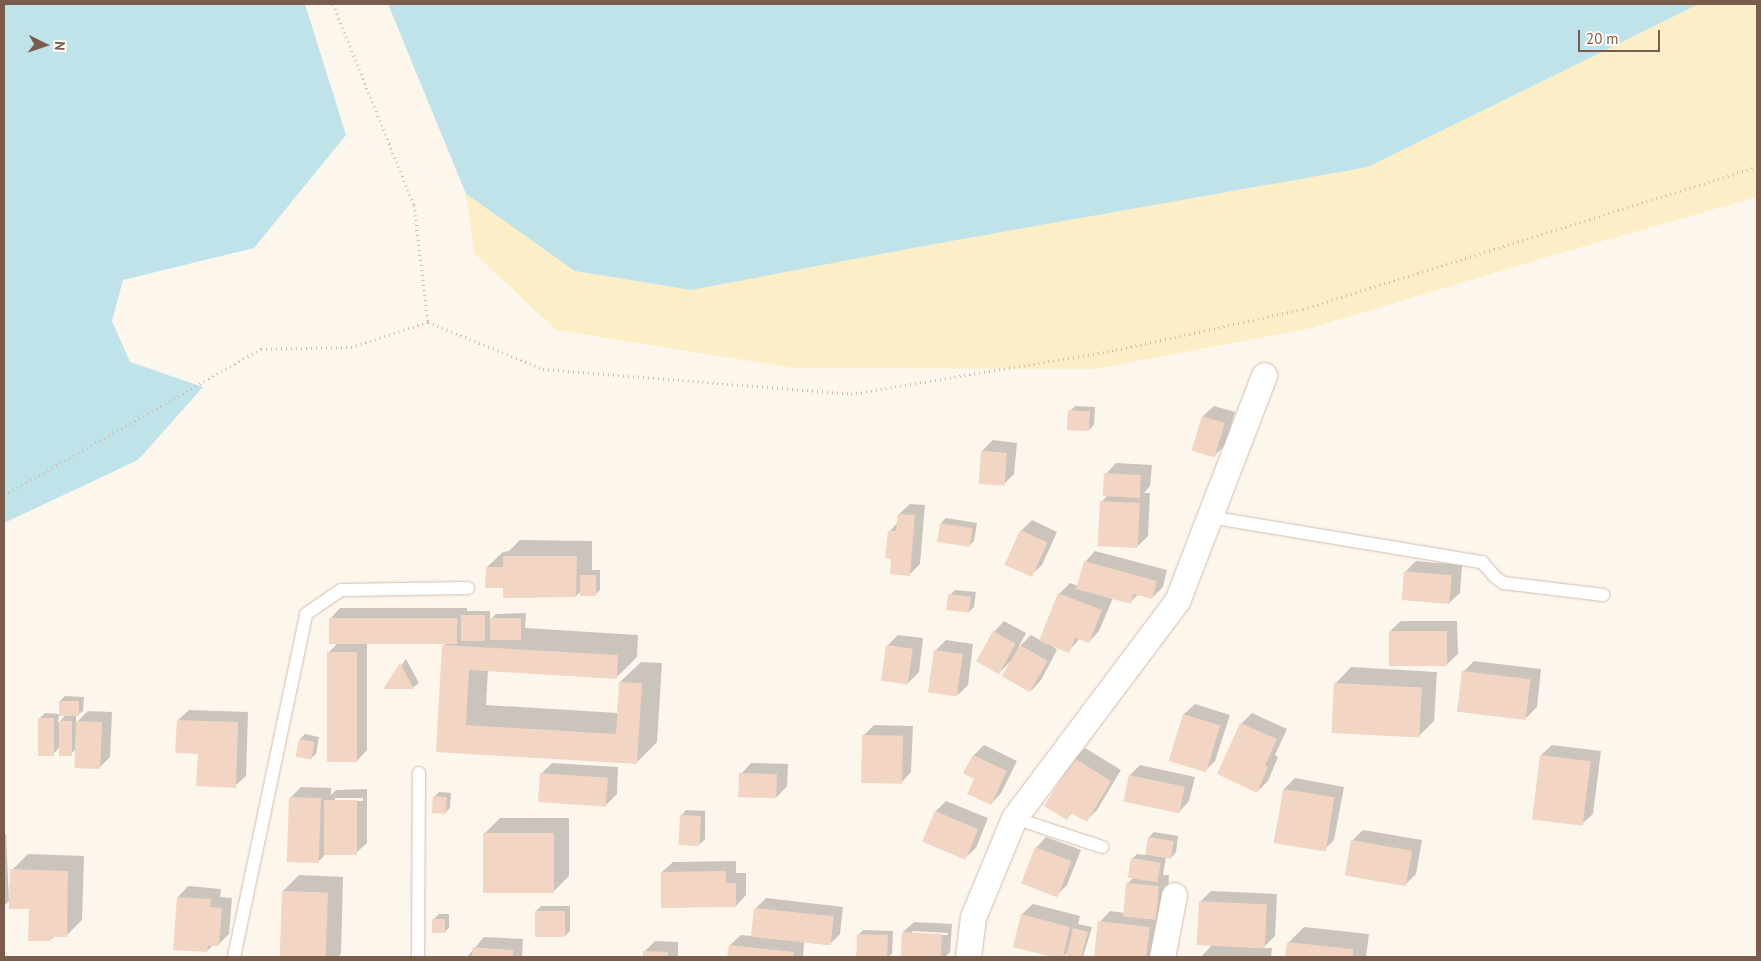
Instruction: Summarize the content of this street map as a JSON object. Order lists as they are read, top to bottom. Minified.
{"scale_bar":"20 m","north":"right"}
